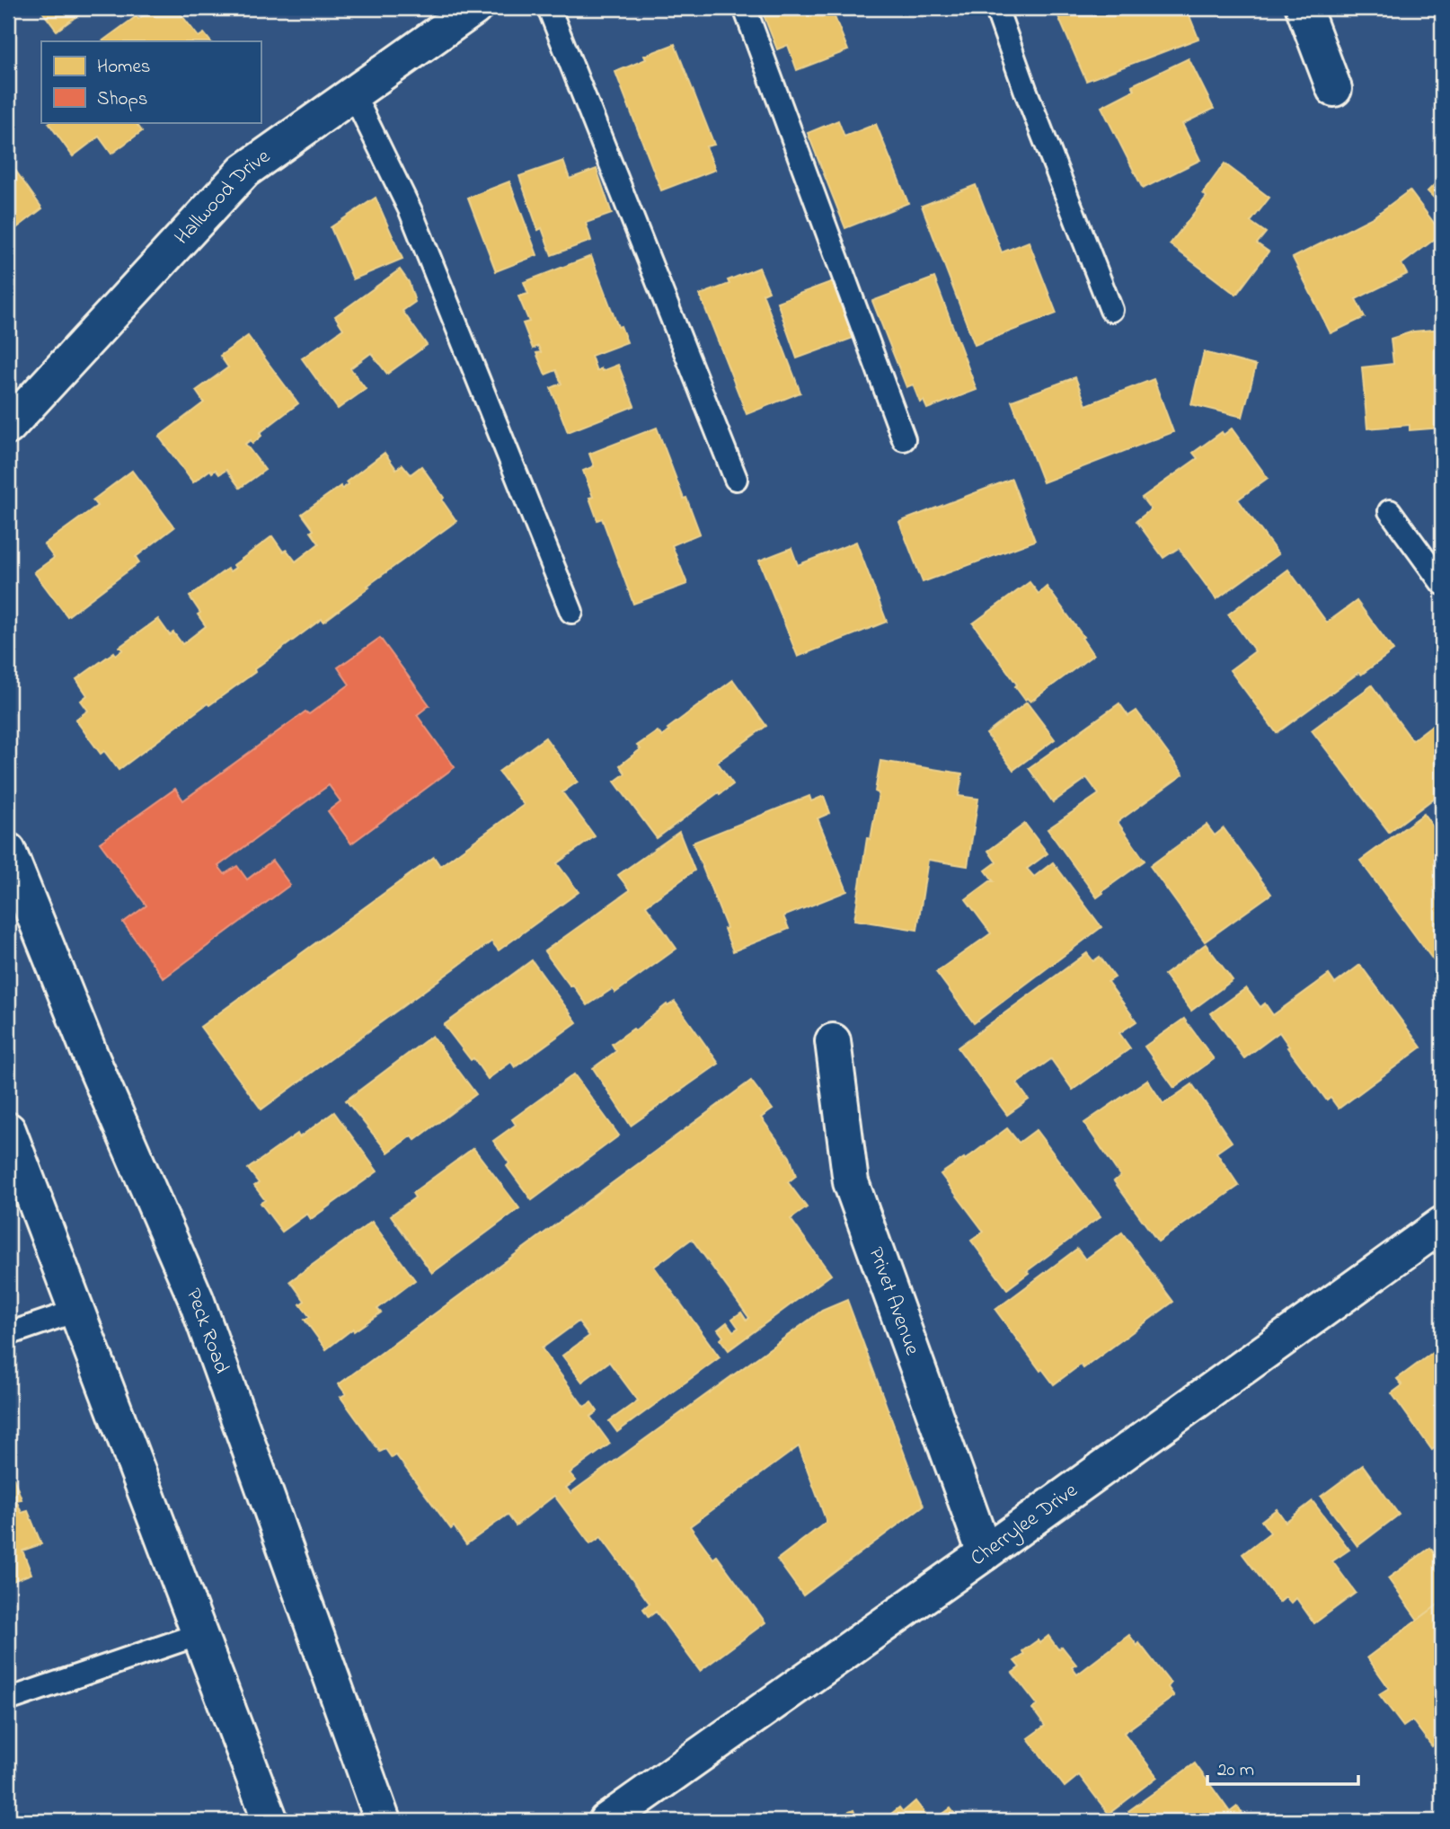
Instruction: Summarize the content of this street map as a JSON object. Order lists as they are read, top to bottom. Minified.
{"streets":{"street":["Hallwood Drive","Privet Avenue","Peck Road","Cherrylee Drive"]},"crossings":[["Privet Avenue","Cherrylee Drive"]],"legend":["Homes","Shops"],"scale_bar":"20 m"}
